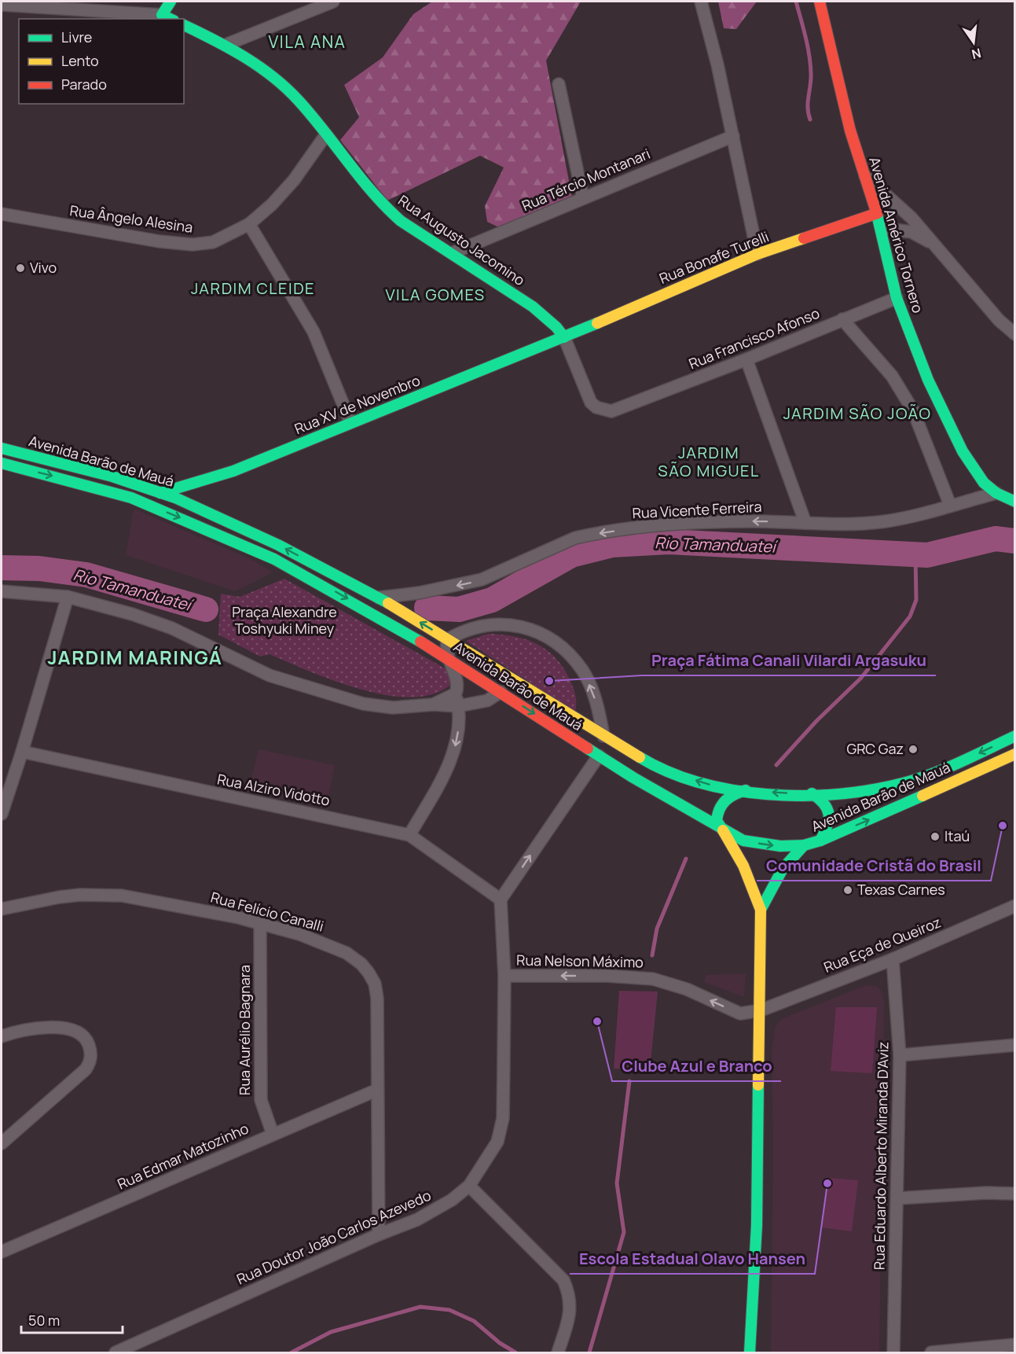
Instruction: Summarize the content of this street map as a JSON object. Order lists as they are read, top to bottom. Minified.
{"streets":{"main road":["Avenida Américo Tornero","Rua Augusto Jacomino","Rua Bonafe Turelli","Rua XV de Novembro","Avenida Barão de Mauá"],"street":["Rua Tércio Montanari","Rua Ângelo Alesina","Rua Francisco Afonso","Rua Vicente Ferreira","Rua Alziro Vidotto","Rua Felício Canalli","Rua Eça de Queiroz","Rua Nelson Máximo","Rua Aurélio Bagnara","Rua Eduardo Alberto Miranda D'Aviz","Rua Edmar Matozinho","Rua Doutor João Carlos Azevedo"]},"crossings":[["Rua Tércio Montanari","Rua Augusto Jacomino"],["Rua Ângelo Alesina","Rua Augusto Jacomino"],["Avenida Américo Tornero","Rua Bonafe Turelli"],["Avenida Américo Tornero","Rua Francisco Afonso"],["Avenida Américo Tornero","Rua Vicente Ferreira"],["Rua Augusto Jacomino","Rua Bonafe Turelli"],["Rua Augusto Jacomino","Rua Francisco Afonso"],["Rua Augusto Jacomino","Rua XV de Novembro"],["Rua Bonafe Turelli","Rua XV de Novembro"],["Rua XV de Novembro","Avenida Barão de Mauá"],["Avenida Barão de Mauá","Rua Vicente Ferreira"],["Rua Alziro Vidotto","Rua Doutor João Carlos Azevedo"],["Rua Felício Canalli","Rua Aurélio Bagnara"],["Rua Felício Canalli","Rua Edmar Matozinho"],["Rua Felício Canalli","Rua Doutor João Carlos Azevedo"],["Rua Eça de Queiroz","Rua Nelson Máximo"],["Rua Eça de Queiroz","Rua Eduardo Alberto Miranda D'Aviz"],["Rua Nelson Máximo","Rua Doutor João Carlos Azevedo"],["Rua Aurélio Bagnara","Rua Edmar Matozinho"]],"one_way":["Rua Vicente Ferreira","Rua Nelson Máximo"],"districts":["VILA ANA","JARDIM CLEIDE","VILA GOMES","JARDIM SÃO JOÃO","JARDIM SÃO MIGUEL","JARDIM MARINGÁ"],"water":["Rio Tamanduateí"],"parks":["Praça Alexandre Toshyuki Miney"],"places":["Vivo","Praça Fátima Canali Vilardi Argasuku","GRC Gaz","Comunidade Cristã do Brasil","Itaú","Texas Carnes","Clube Azul e Branco","Escola Estadual Olavo Hansen"],"legend":["Livre","Lento","Parado"],"scale_bar":"50 m","north":"bottom"}
